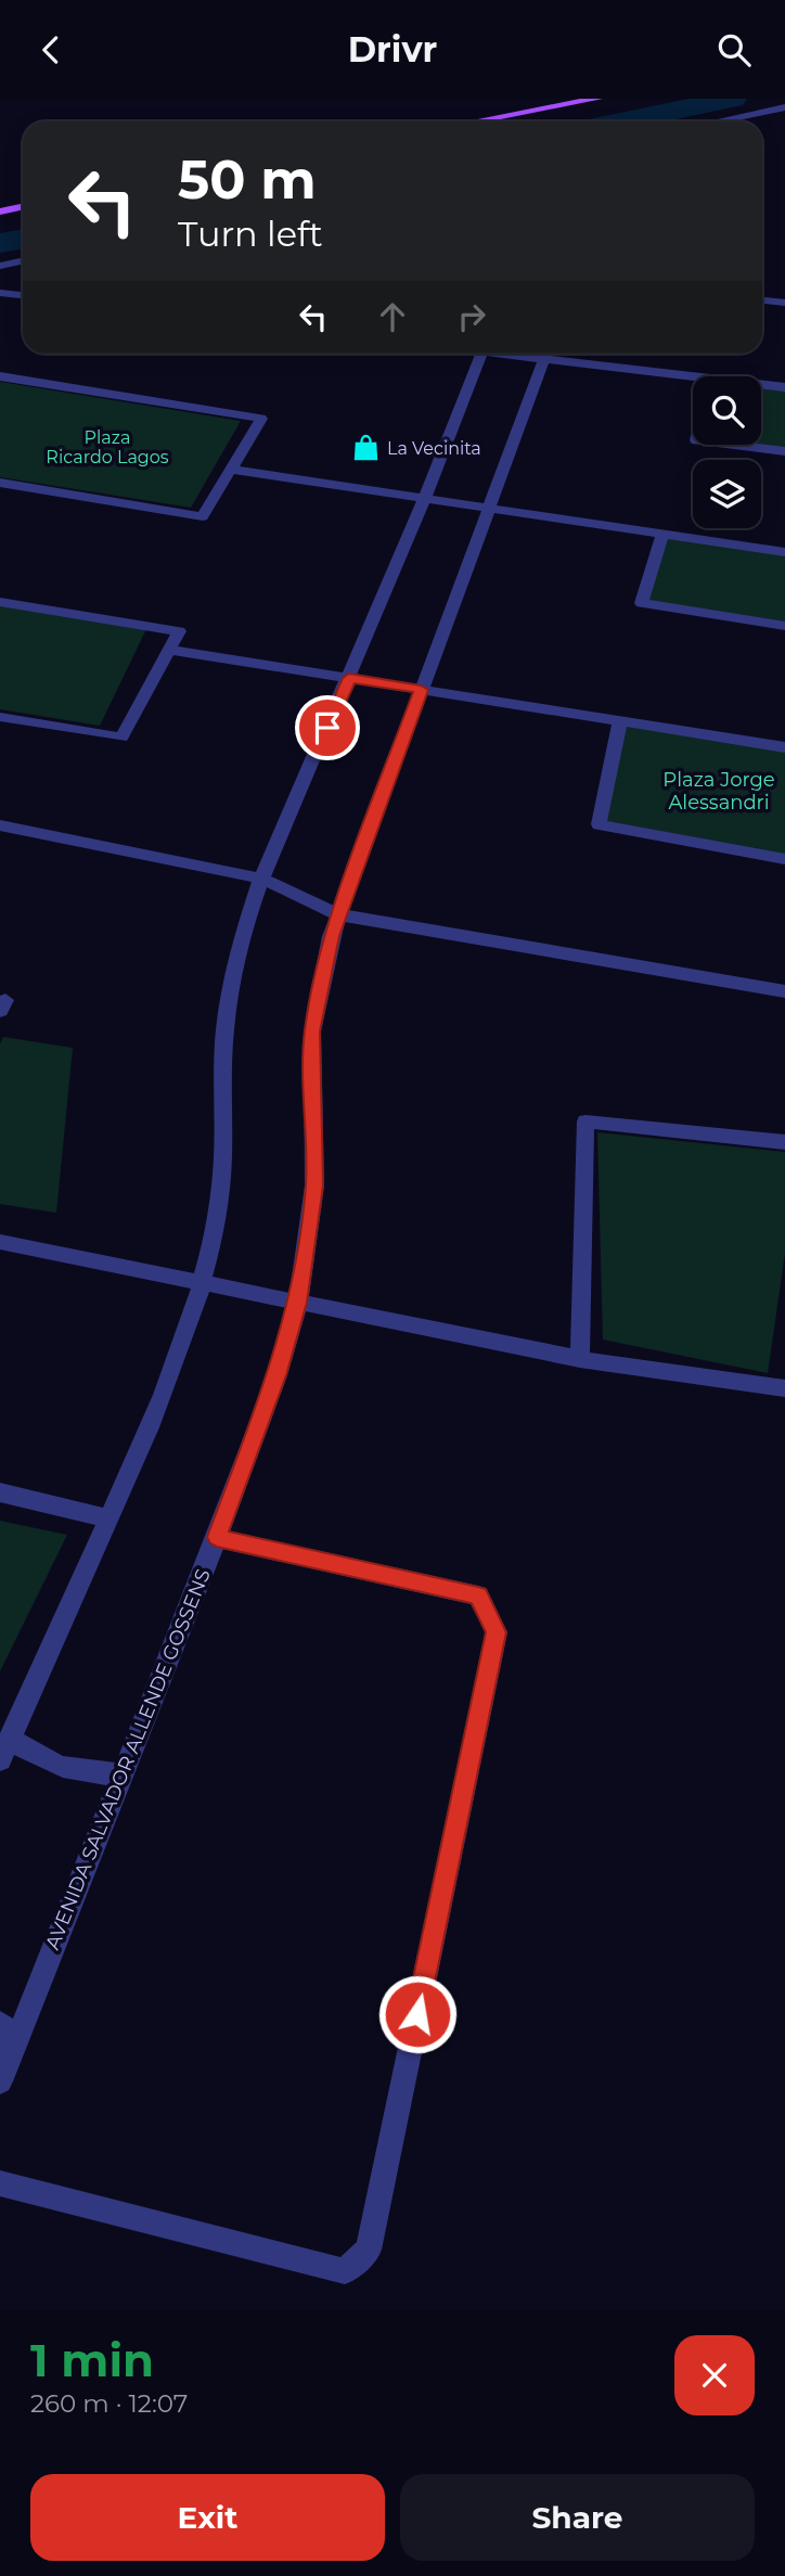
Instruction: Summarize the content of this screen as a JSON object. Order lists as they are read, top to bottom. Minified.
{"streets":{"street":["AVENIDA SALVADOR ALLENDE GOSSENS"]},"parks":["Plaza Ricardo Lagos","Plaza Jorge Alessandri"],"places":{"shop":["La Vecinita"]},"page":{"header":"Drivr","turn":["50 m","Turn left"],"heading":["1 min","260 m · 12:07"],"buttons":["Exit","Share"]}}
